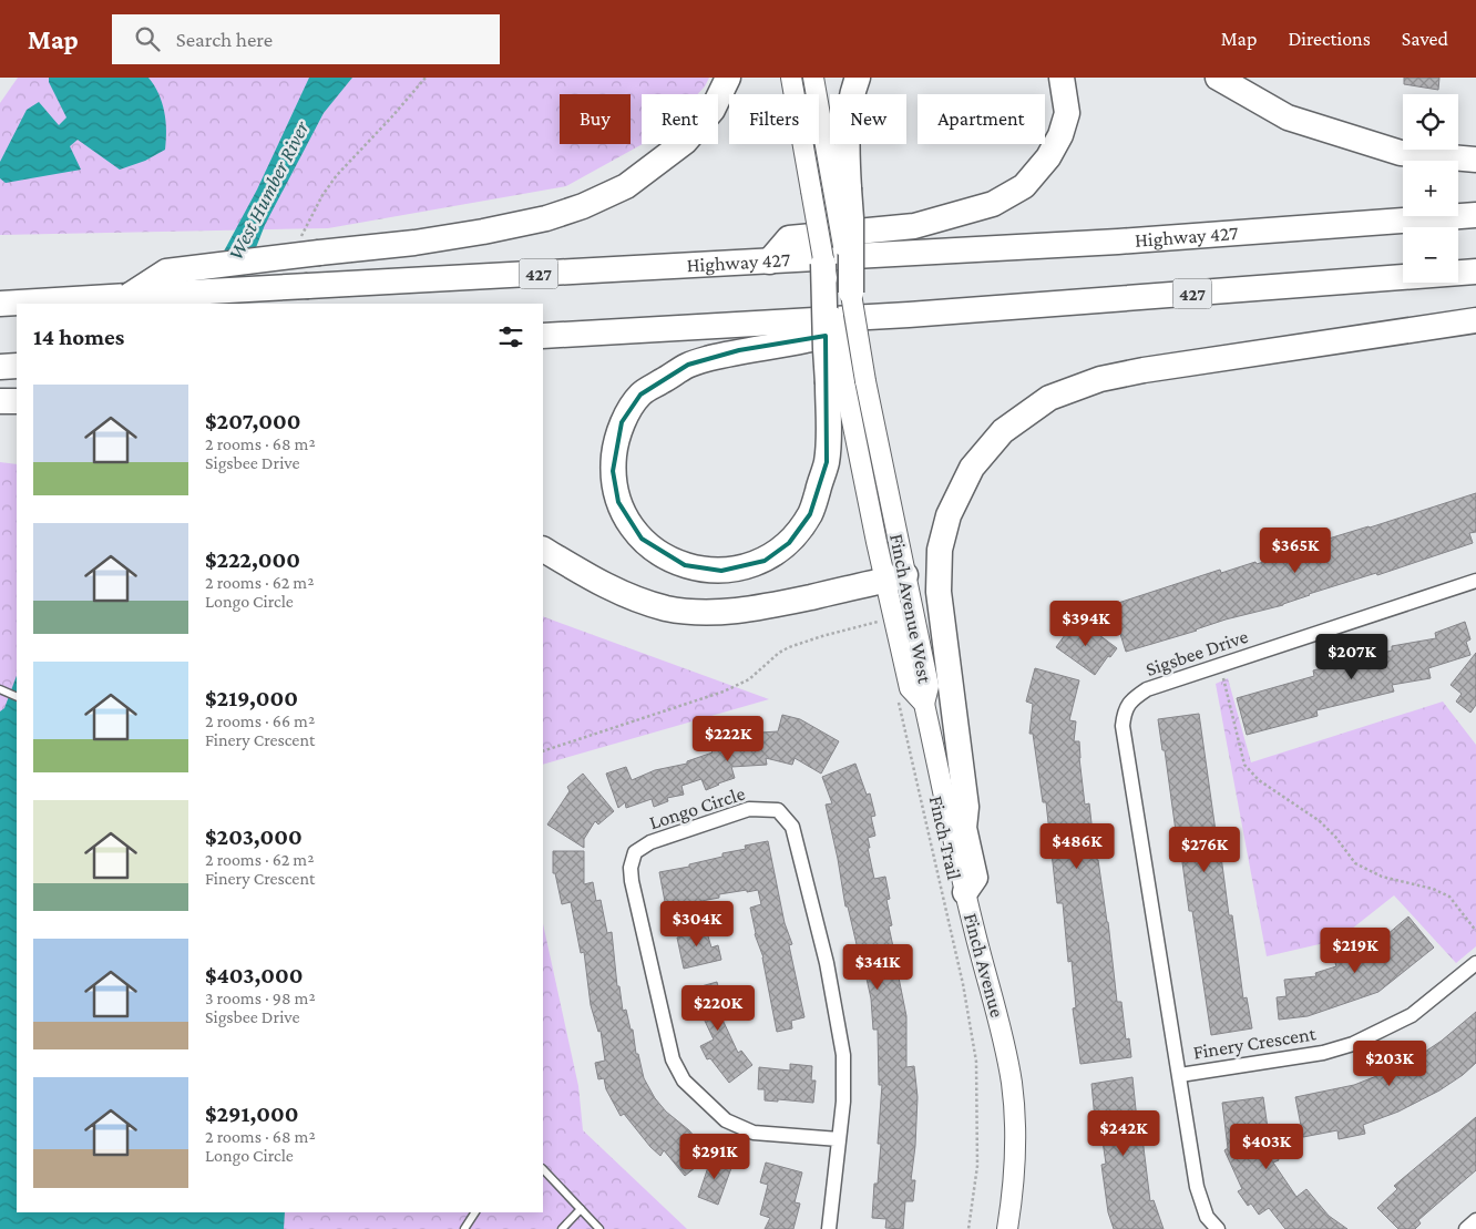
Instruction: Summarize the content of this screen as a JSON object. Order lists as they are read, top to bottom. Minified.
{"streets":{"highway":["Highway 427","427"],"main road":["Finch Avenue West","Finch Avenue"],"street":["Sigsbee Drive","Longo Circle","Finery Crescent"],"path":["Finch Trail"]},"crossings":[["Finch Avenue West","Finch Avenue"],["Sigsbee Drive","Finery Crescent"]],"water":["West Humber River"],"page":{"header":"Map","search":"Search here","nav":["Map","Directions","Saved"],"map_buttons":["+","−"],"chip":["Buy","Rent","Filters","New","Apartment"],"heading":"14 homes","list":[{"name":"$207,000","note":"2 rooms · 68 m² · Sigsbee Drive"},{"name":"$222,000","note":"2 rooms · 62 m² · Longo Circle"},{"name":"$219,000","note":"2 rooms · 66 m² · Finery Crescent"},{"name":"$203,000","note":"2 rooms · 62 m² · Finery Crescent"},{"name":"$403,000","note":"3 rooms · 98 m² · Sigsbee Drive"},{"name":"$291,000","note":"2 rooms · 68 m² · Longo Circle"}],"price":["$365K","$394K","$207K","$222K","$486K","$276K","$304K","$219K","$341K","$220K","$203K","$242K","$403K","$291K"]}}
